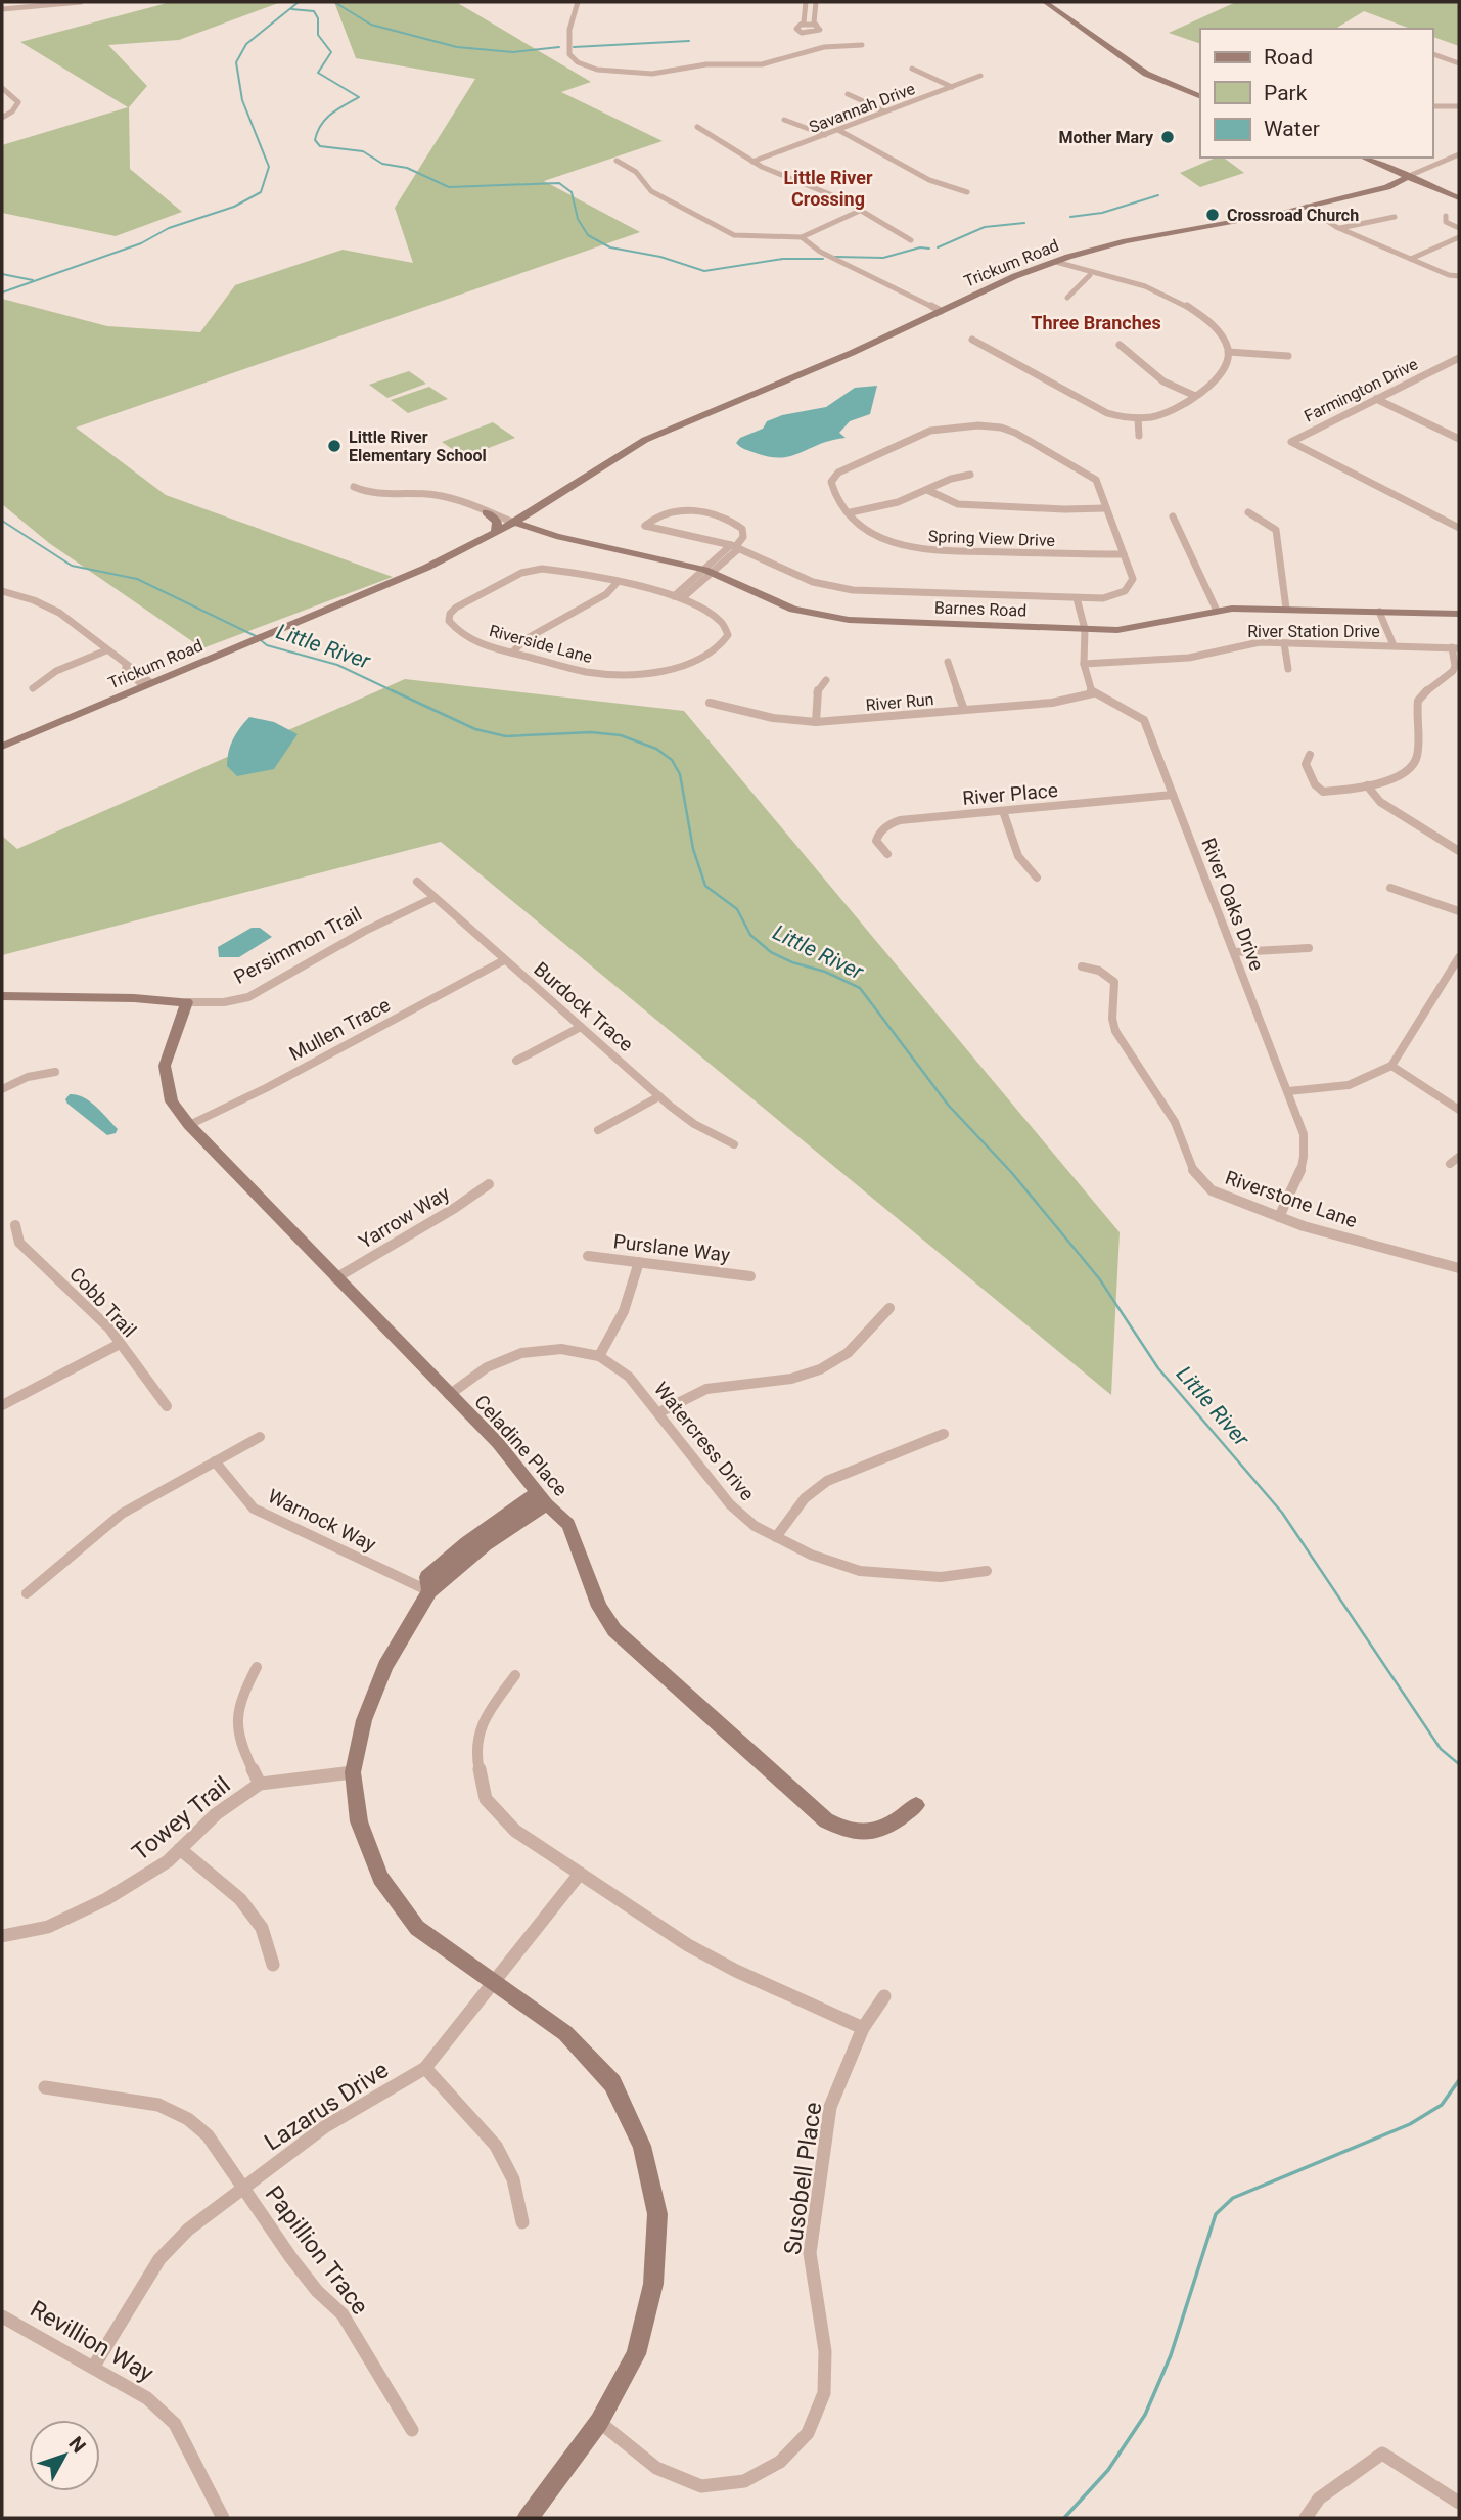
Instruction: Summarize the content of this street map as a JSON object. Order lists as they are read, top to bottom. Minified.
{"streets":{"street":["Savannah Drive","Trickum Road","Farmington Drive","Spring View Drive","Barnes Road","River Station Drive","Riverside Lane","River Run","River Place","River Oaks Drive","Persimmon Trail","Burdock Trace","Mullen Trace","Riverstone Lane","Yarrow Way","Purslane Way","Cobb Trail","Watercress Drive","Celadine Place","Warnock Way","Towey Trail","Lazarus Drive","Susobell Place","Papillion Trace","Revillion Way"]},"crossings":[["Trickum Road","Barnes Road"],["River Run","River Oaks Drive"],["River Place","River Oaks Drive"],["River Oaks Drive","Riverstone Lane"],["Persimmon Trail","Burdock Trace"],["Persimmon Trail","Celadine Place"],["Burdock Trace","Mullen Trace"],["Mullen Trace","Celadine Place"],["Yarrow Way","Celadine Place"],["Watercress Drive","Celadine Place"],["Lazarus Drive","Papillion Trace"],["Lazarus Drive","Revillion Way"]],"districts":["Little River Crossing","Three Branches"],"water":["Little River"],"places":["Mother Mary","Crossroad Church","Little River Elementary School"],"legend":["Road","Park","Water"],"north":"top right"}
